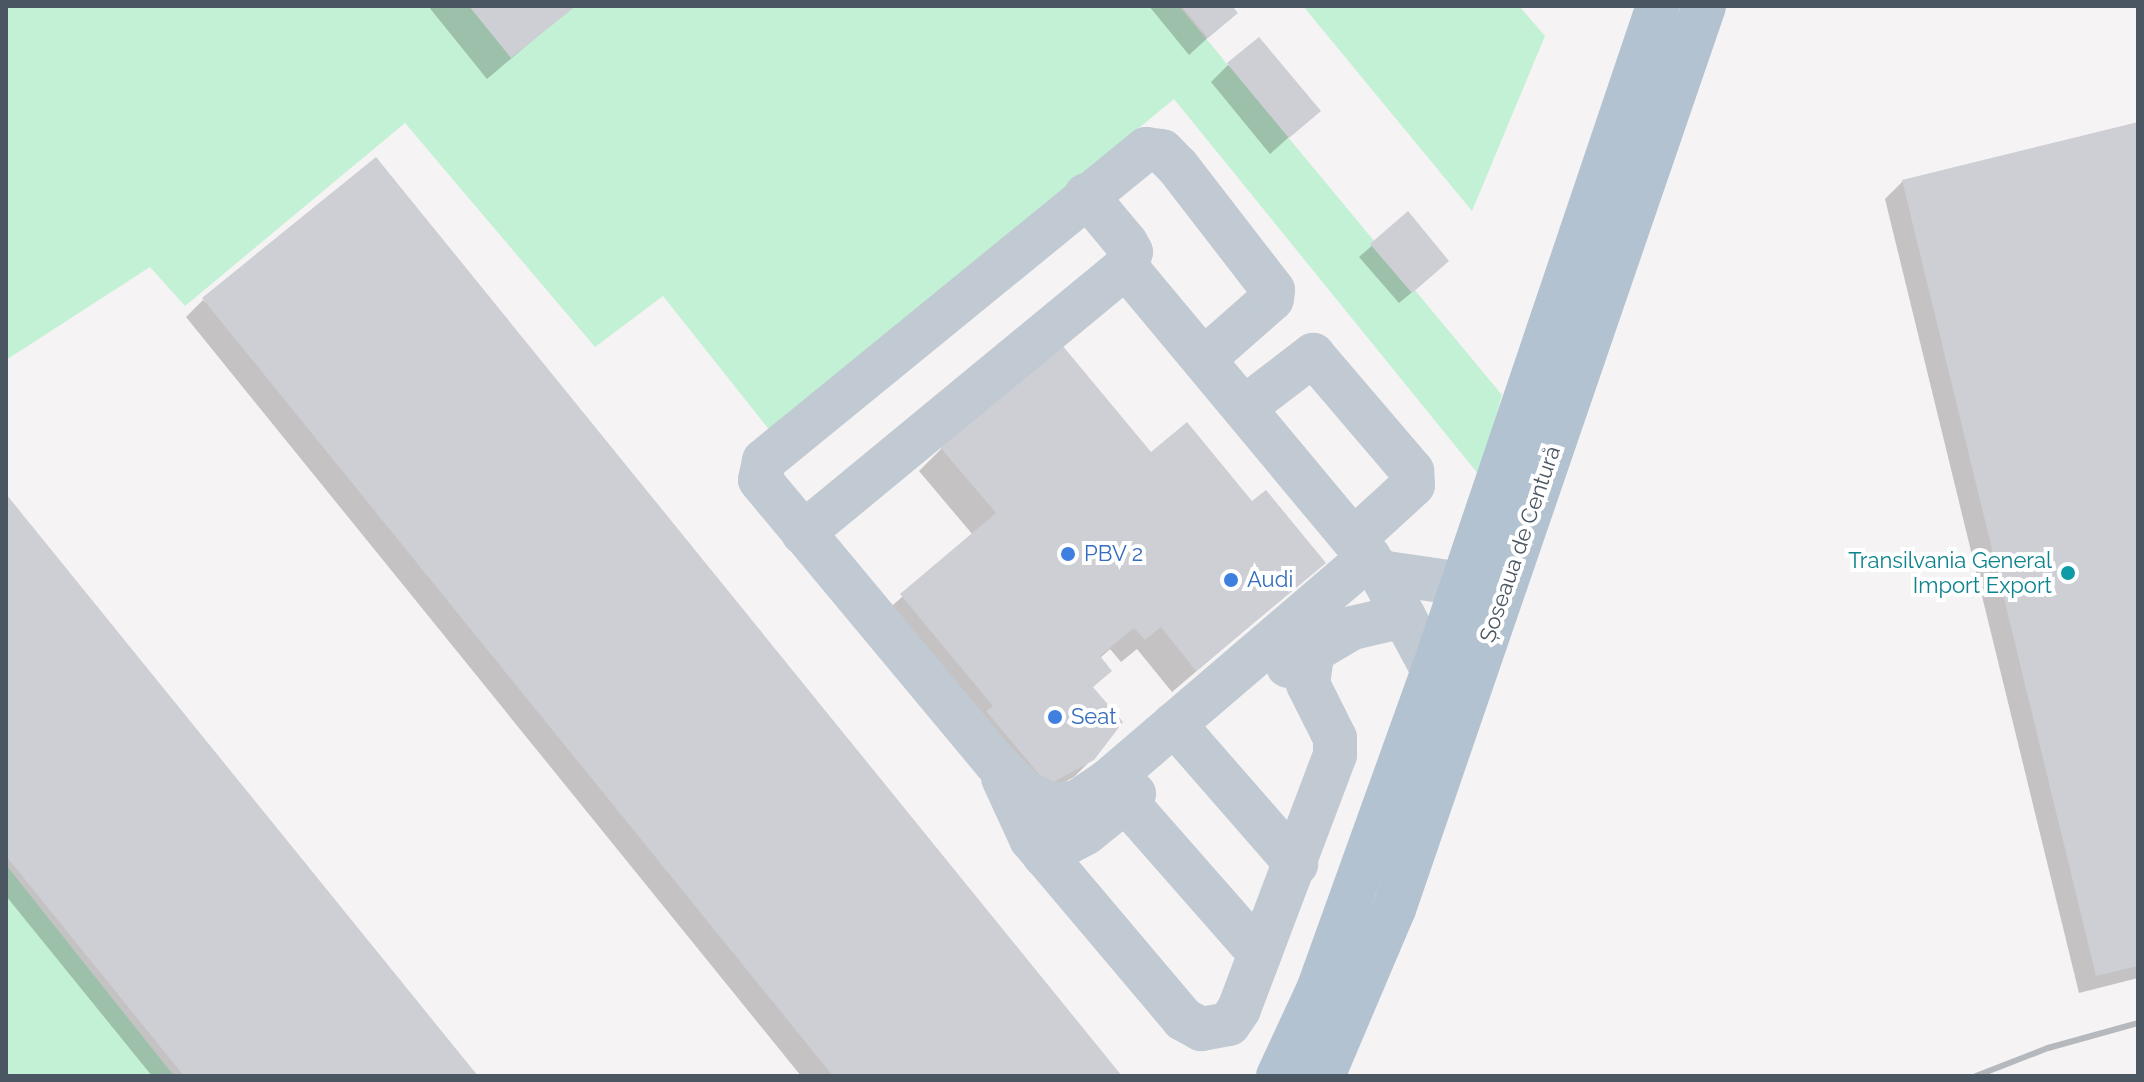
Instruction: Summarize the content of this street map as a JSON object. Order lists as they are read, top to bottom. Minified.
{"streets":{"main road":["Șoseaua de Centură"]},"places":["PBV 2","Transilvania General Import Export","Audi","Seat"]}
